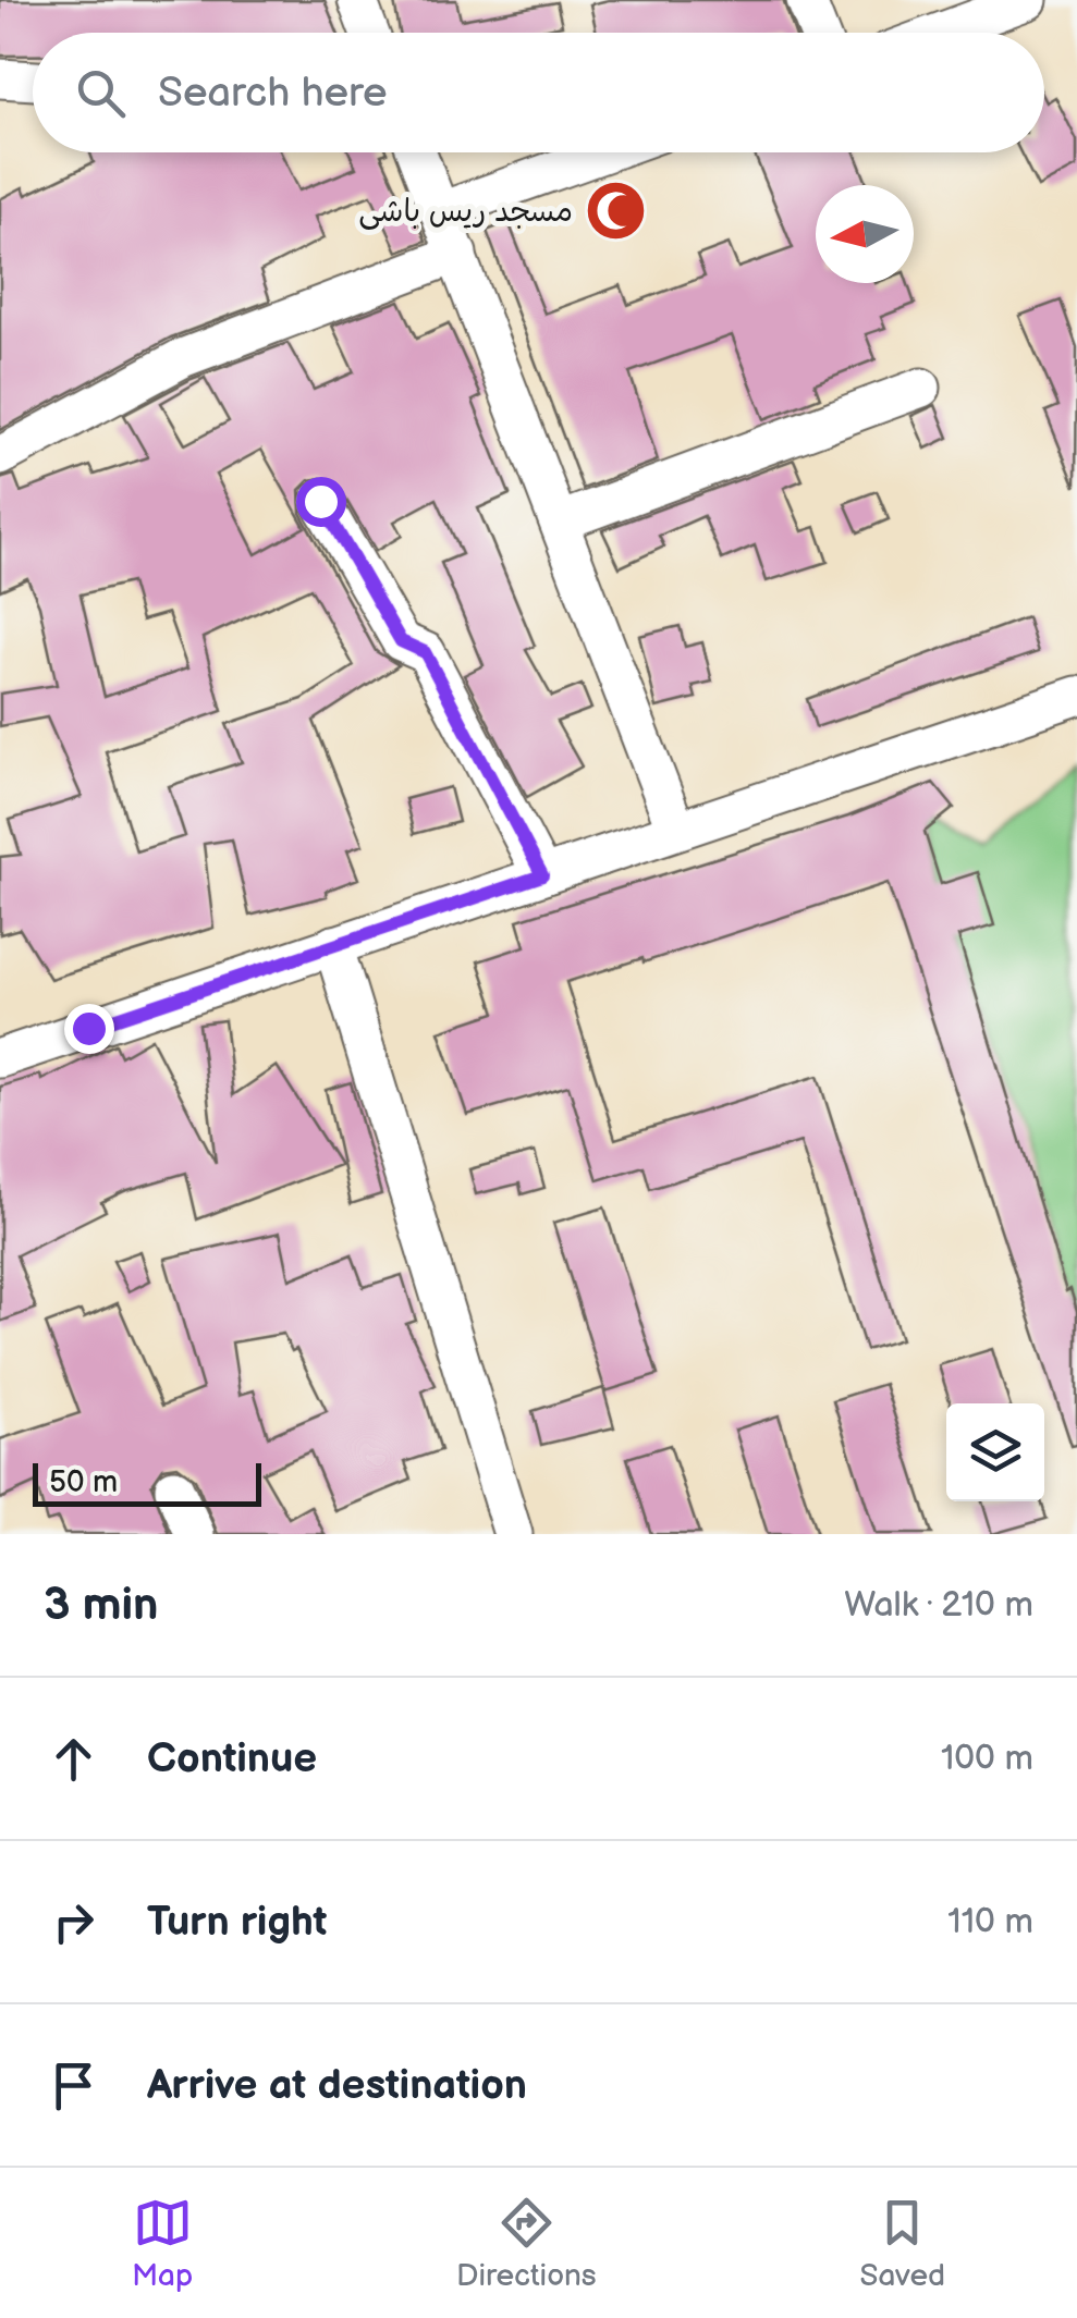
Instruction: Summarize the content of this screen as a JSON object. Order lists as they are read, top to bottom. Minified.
{"places":{"mosque":["مسجد ریس باشی"]},"scale_bar":"50 m","north":"left","page":{"search":"Search here","scale":"50 m","heading":["3 min","Walk · 210 m"],"list":[["Continue","100 m"],["Turn right","110 m"],"Arrive at destination"],"nav":["Map","Directions","Saved"]}}
